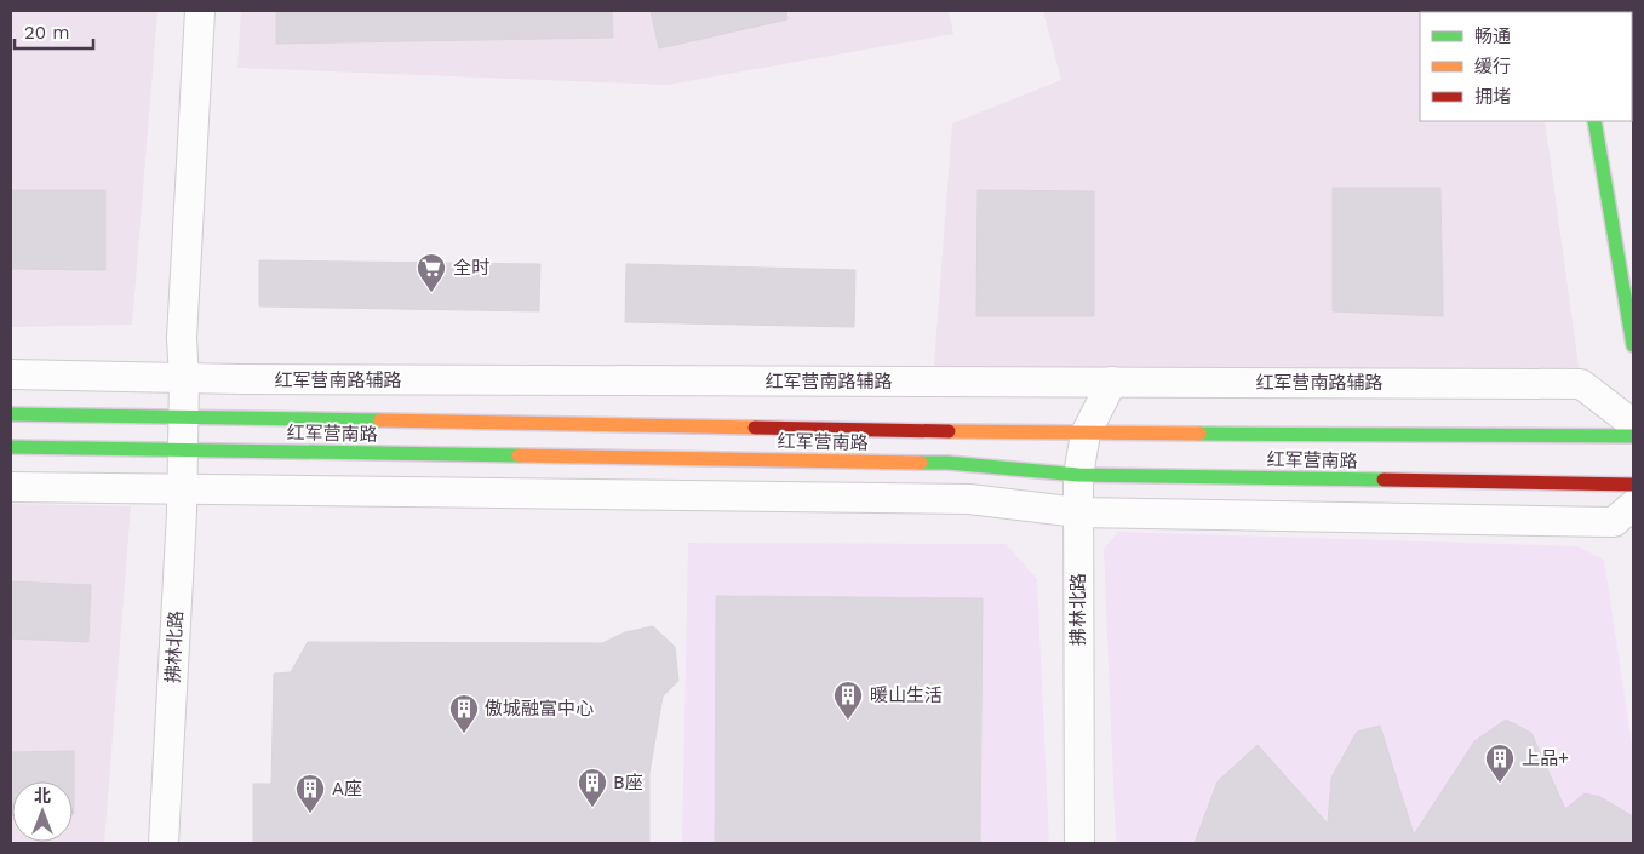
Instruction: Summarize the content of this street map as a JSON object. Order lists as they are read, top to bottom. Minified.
{"streets":{"main road":["红军营南路"],"street":["红军营南路辅路","拂林北路"]},"crossings":[["红军营南路辅路","拂林北路"],["红军营南路","拂林北路"]],"places":{"supermarket":["全时"],"building":["暖山生活","傲城融富中心","上品+","B座","A座"]},"legend":["畅通","缓行","拥堵"],"scale_bar":"20 m","north":"top"}
